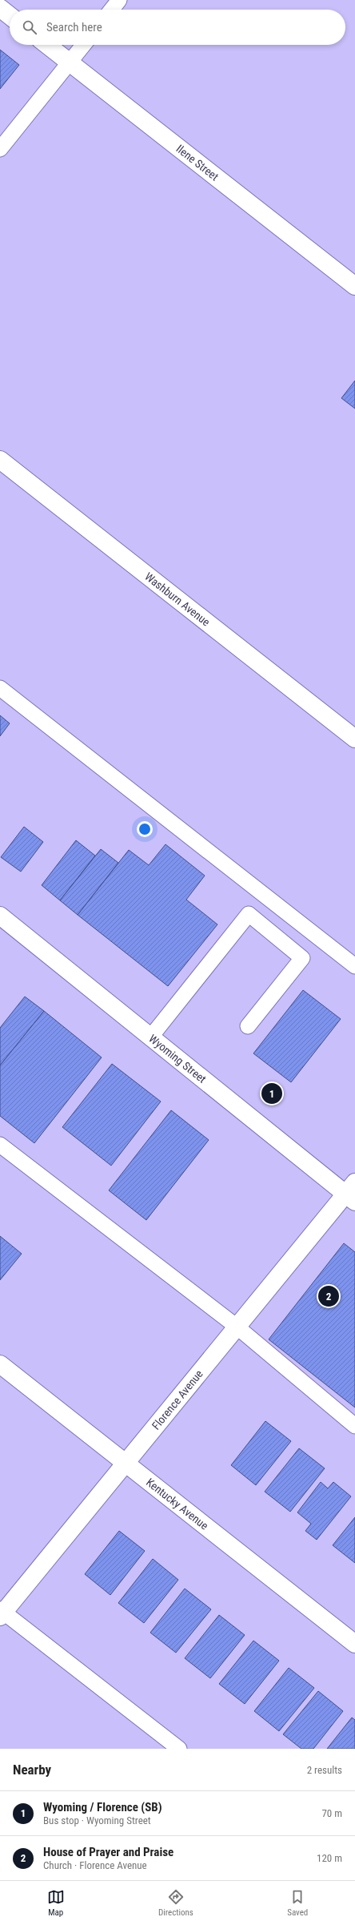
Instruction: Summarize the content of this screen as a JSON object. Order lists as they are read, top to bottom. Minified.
{"streets":{"street":["Ilene Street","Washburn Avenue","Wyoming Street","Florence Avenue","Kentucky Avenue"]},"crossings":[["Wyoming Street","Florence Avenue"],["Florence Avenue","Kentucky Avenue"]],"page":{"search":"Search here","pins":["1","2"],"heading":["Nearby","2 results"],"list":[{"mark":"1","name":"Wyoming / Florence (SB)","note":"Bus stop · Wyoming Street","value":"70 m"},{"mark":"2","name":"House of Prayer and Praise","note":"Church · Florence Avenue","value":"120 m"}],"nav":["Map","Directions","Saved"]}}
